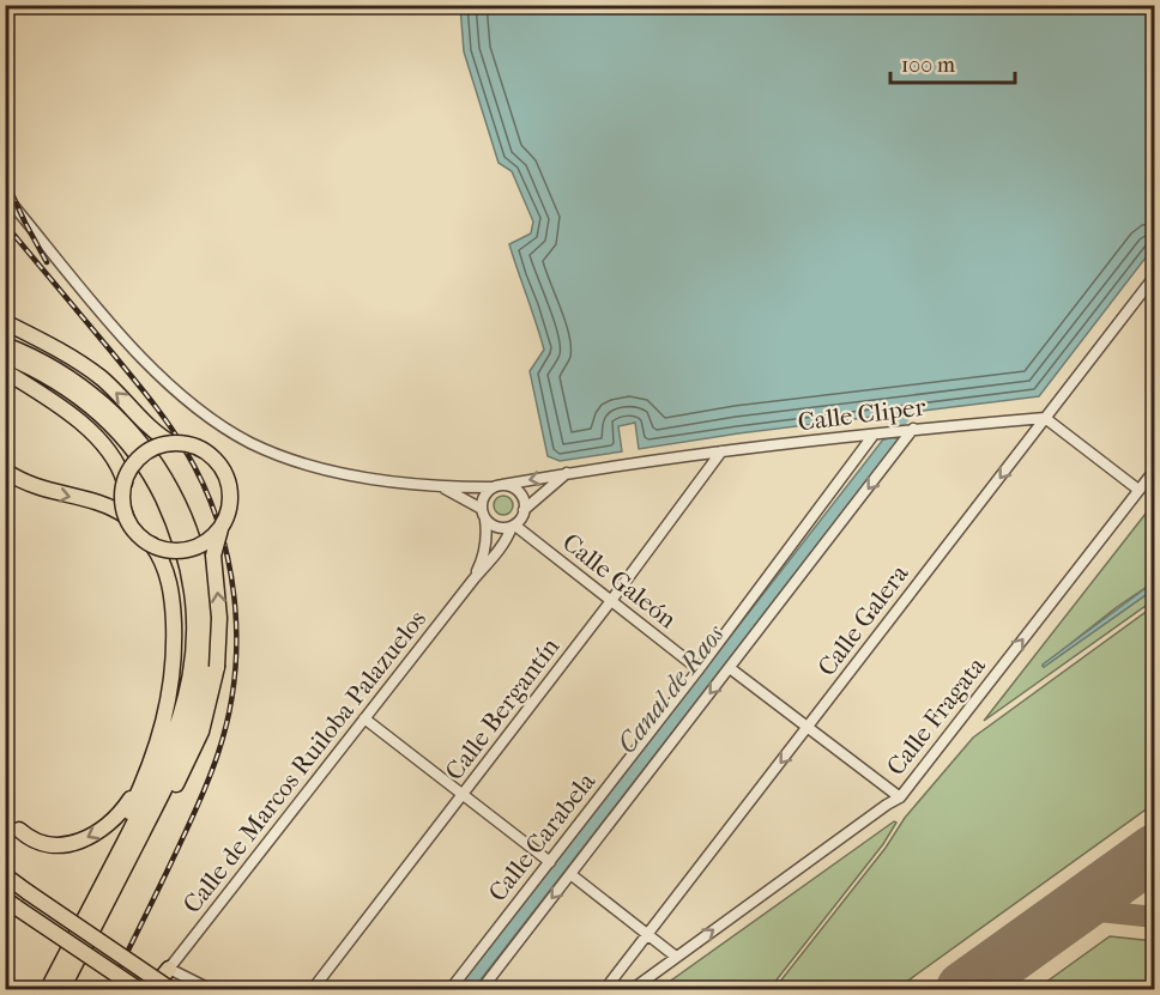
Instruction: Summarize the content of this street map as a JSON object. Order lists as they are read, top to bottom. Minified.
{"streets":{"street":["Calle Cliper","Calle Galeón","Calle Galera","Calle Bergantín","Calle Fragata","Calle de Marcos Ruiloba Palazuelos","Calle Carabela"]},"crossings":[["Calle Cliper","Calle Galeón"],["Calle Cliper","Calle Galera"],["Calle Cliper","Calle Bergantín"],["Calle Cliper","Calle de Marcos Ruiloba Palazuelos"],["Calle Cliper","Calle Carabela"],["Calle Galeón","Calle Bergantín"],["Calle Galeón","Calle de Marcos Ruiloba Palazuelos"],["Calle Galeón","Calle Carabela"]],"one_way":["Calle Galera","Calle Fragata"],"water":["Canal de Raos"],"scale_bar":"100 m"}
